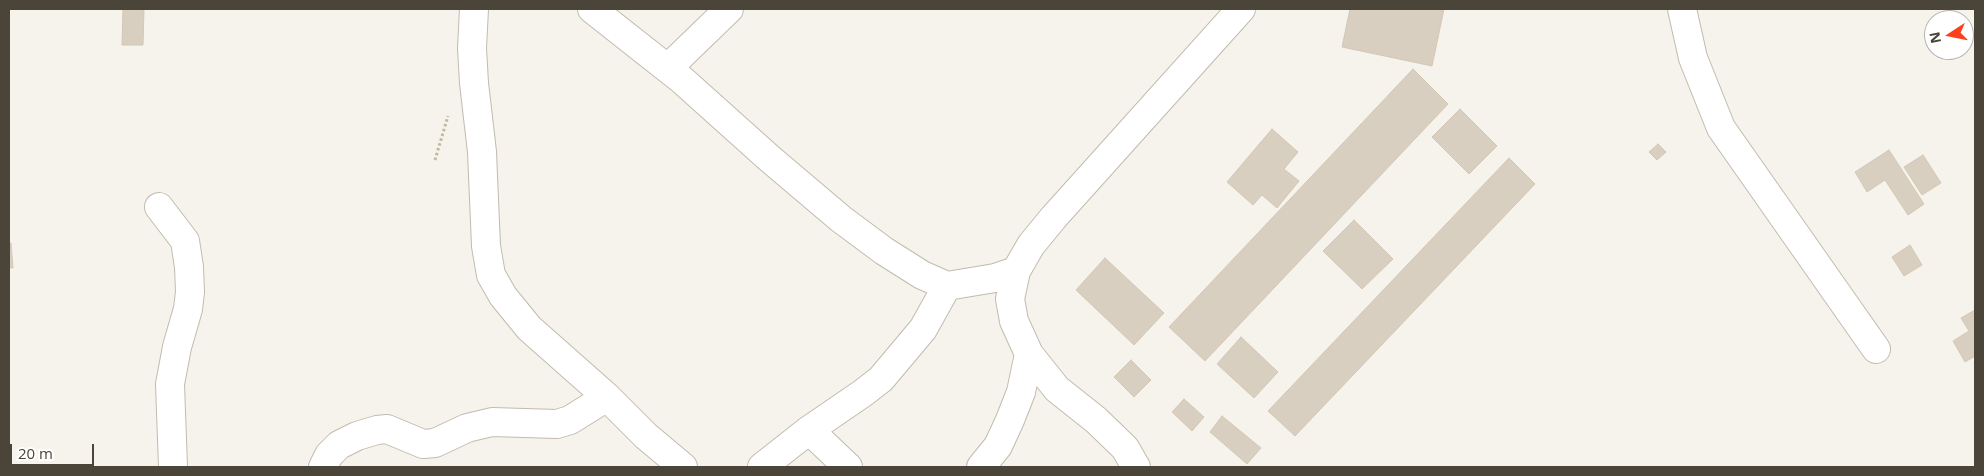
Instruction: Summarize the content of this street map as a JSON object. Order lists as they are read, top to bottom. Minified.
{"scale_bar":"20 m","north":"left"}
